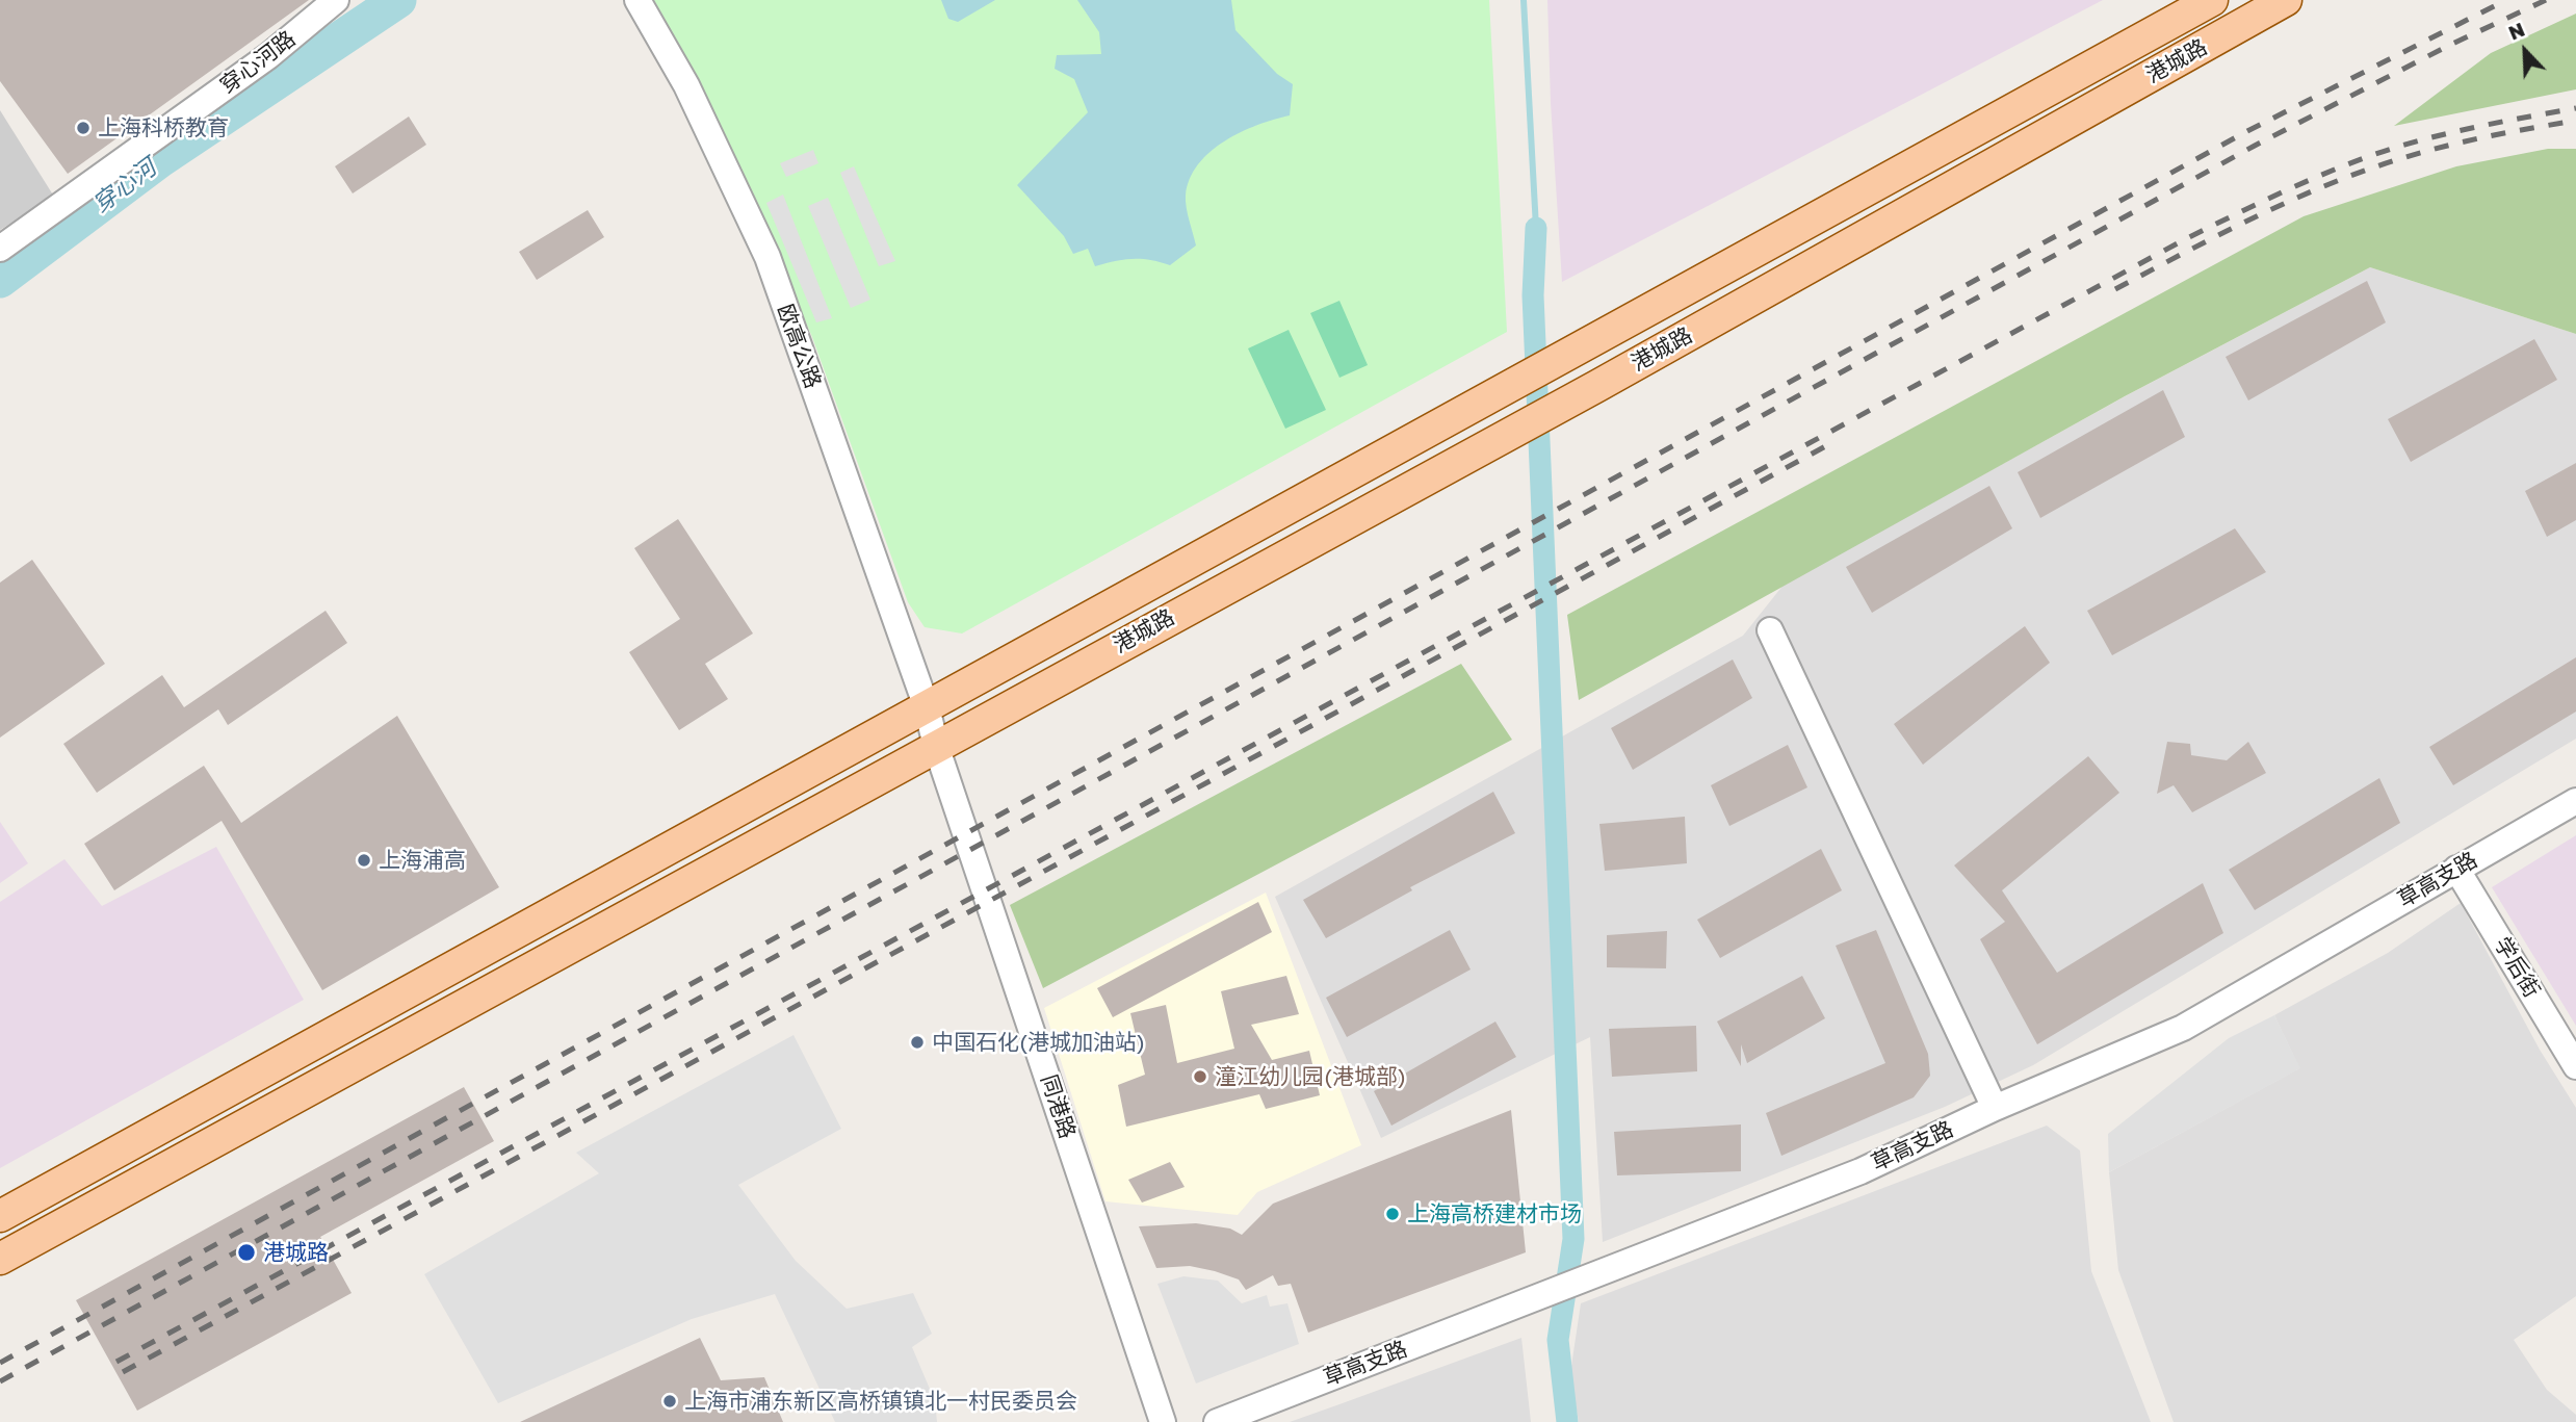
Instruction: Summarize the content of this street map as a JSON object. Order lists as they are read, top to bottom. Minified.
{"streets":{"main road":["港城路"],"street":["穿心河路","欧高公路","草高支路","学后街","同港路"]},"crossings":[["港城路","欧高公路"],["港城路","同港路"],["欧高公路","同港路"],["草高支路","学后街"]],"water":["穿心河"],"places":["上海科桥教育","上海浦高","中国石化(港城加油站)","潼江幼儿园(港城部)","上海高桥建材市场","港城路","上海市浦东新区高桥镇镇北一村民委员会"],"north":"top left"}
